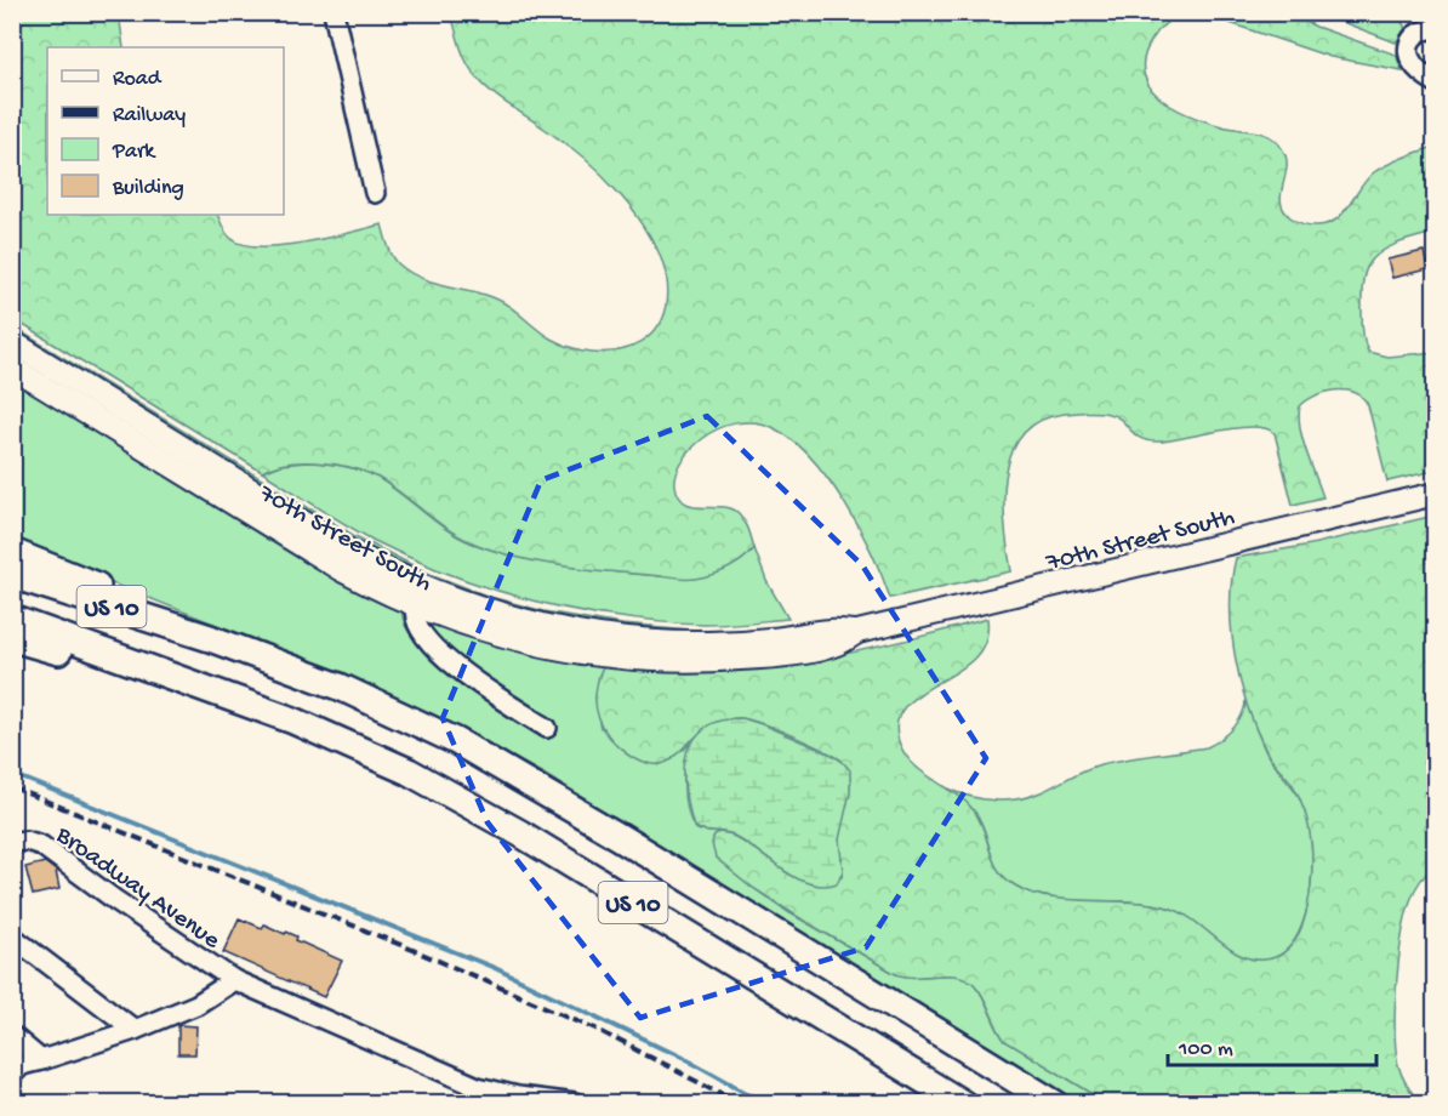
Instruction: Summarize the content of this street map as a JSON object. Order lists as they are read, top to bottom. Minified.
{"streets":{"highway":["US 10"],"main road":["70th Street South"],"street":["Broadway Avenue"]},"legend":["Road","Railway","Park","Building"],"scale_bar":"100 m"}
